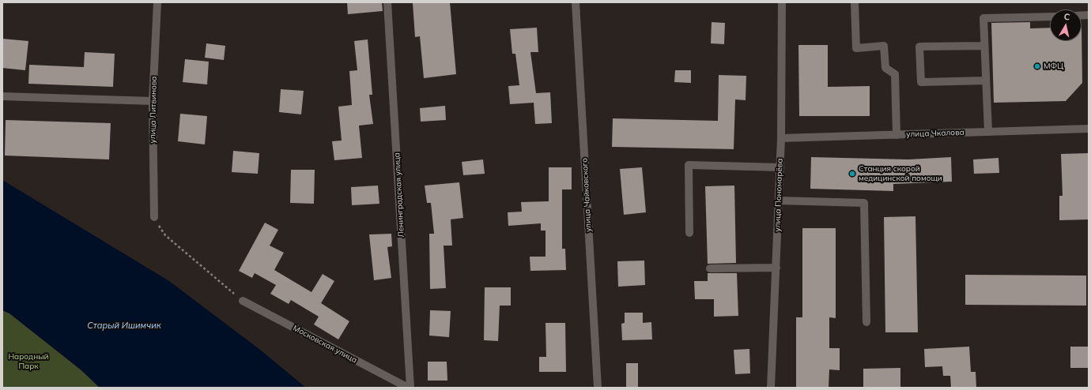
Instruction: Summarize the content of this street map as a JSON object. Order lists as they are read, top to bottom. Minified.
{"streets":{"street":["улица Литвинова","улица Чкалова","Ленинградская улица","улица Чайковского","улица Пономарёва","Московская улица"]},"crossings":[["улица Чкалова","улица Пономарёва"]],"water":["Старый Ишимчик"],"parks":["Народный Парк"],"places":["МФЦ","Станция скорой медицинской помощи"],"north":"top"}
